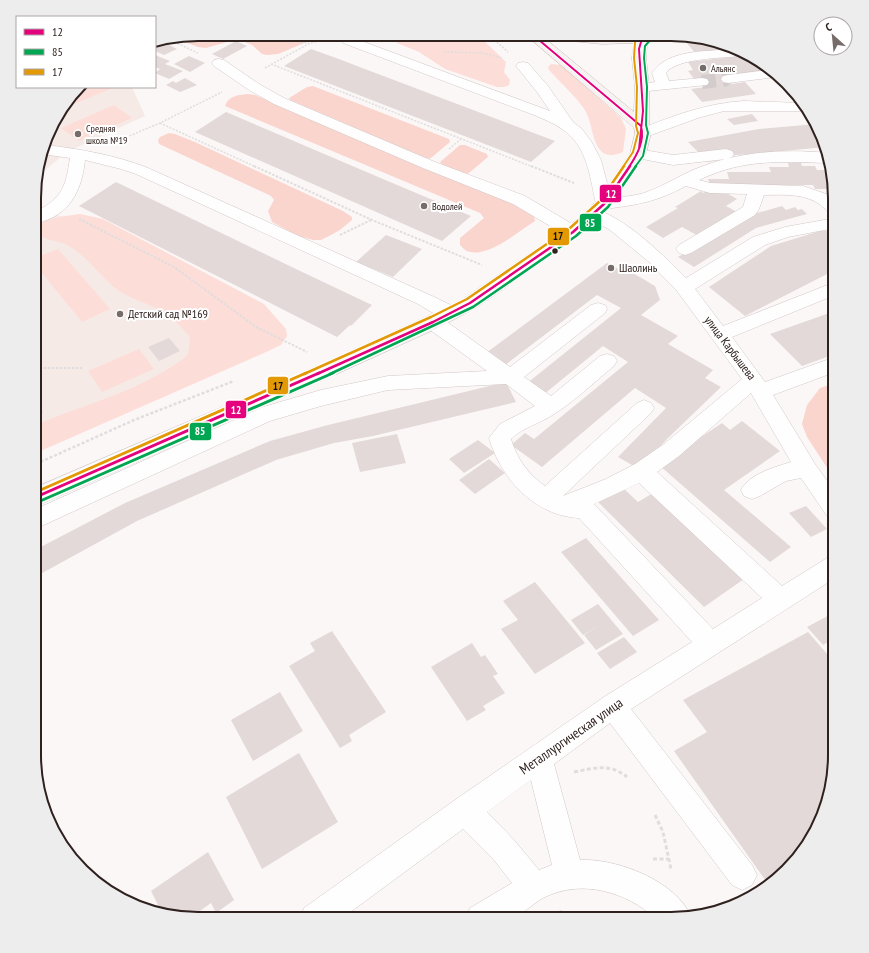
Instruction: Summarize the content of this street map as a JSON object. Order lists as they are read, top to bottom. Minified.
{"streets":{"street":["улица Карбышева","Металлургическая улица"]},"places":["Альянс","Средняя школа №19","Водолей","Шаолинь","Детский сад №169"],"lines":["transit line 12","transit line 85","transit line 17"],"legend":["12","85","17"],"north":"top left"}
